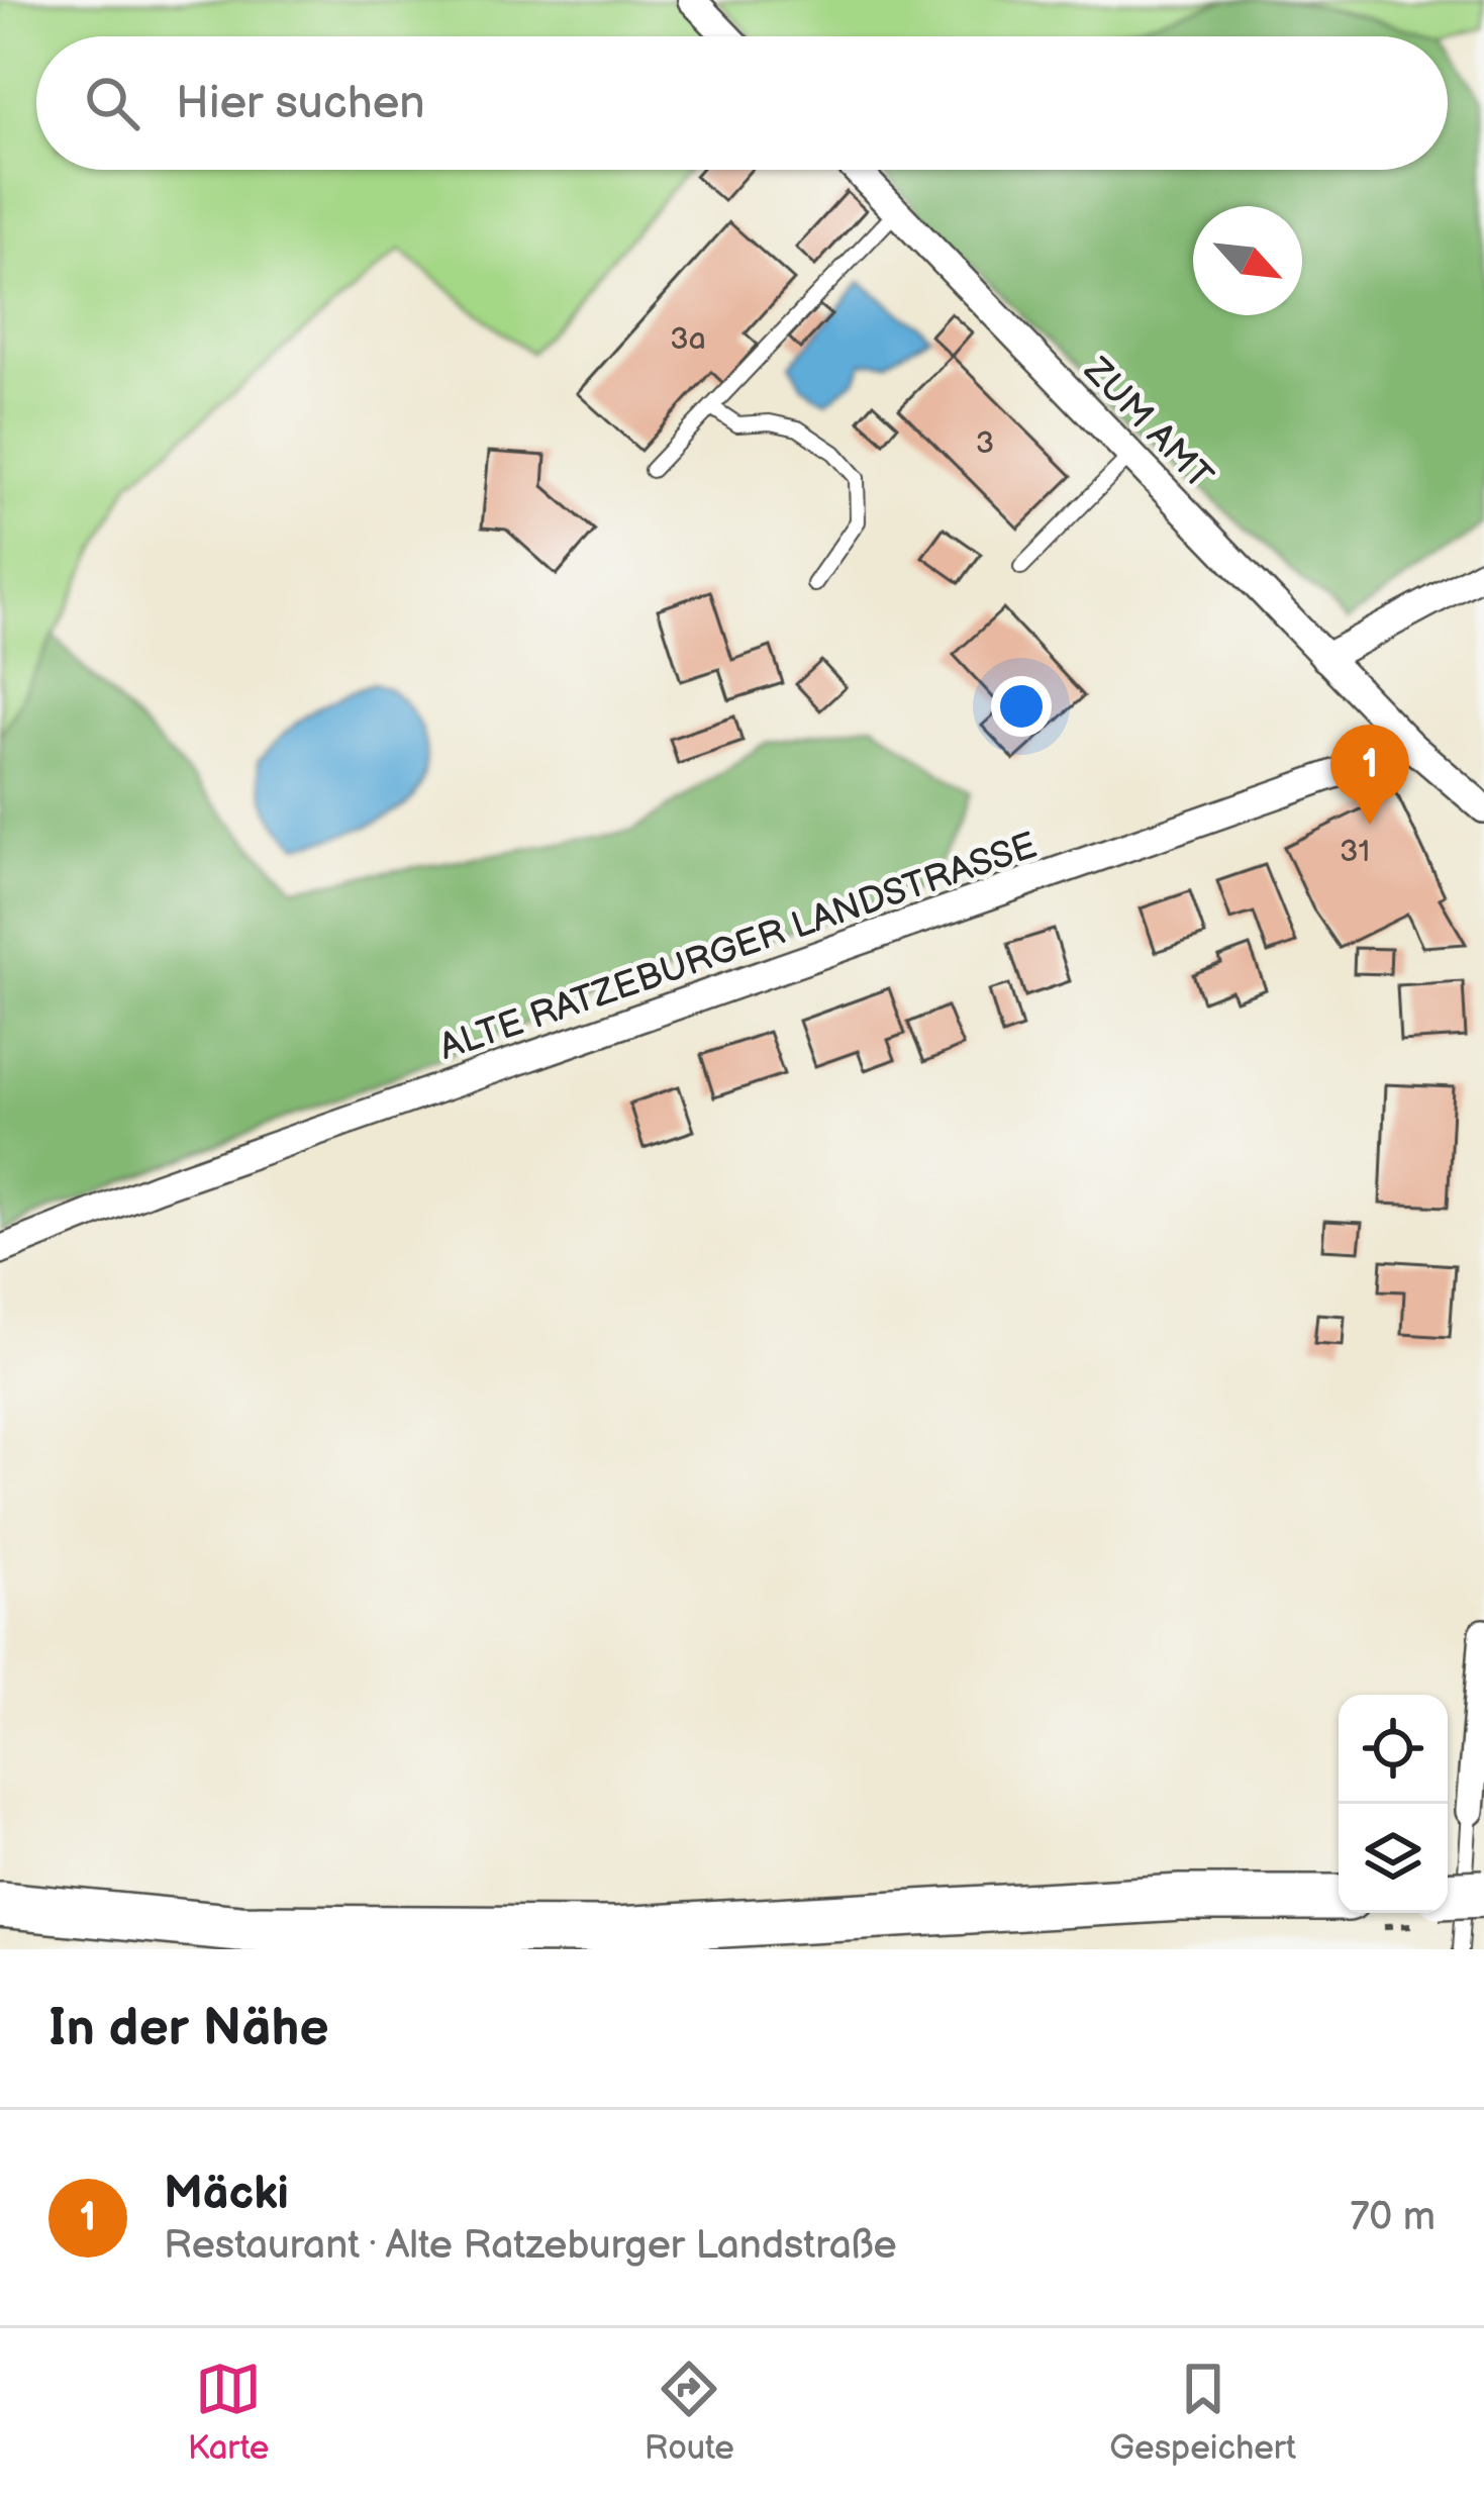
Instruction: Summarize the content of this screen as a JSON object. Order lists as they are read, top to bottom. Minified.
{"streets":{"street":["ZUM AMT","ALTE RATZEBURGER LANDSTRASSE"]},"crossings":[["ZUM AMT","ALTE RATZEBURGER LANDSTRASSE"]],"house_numbers":["3a","3","31"],"north":"bottom right","page":{"search":"Hier suchen","pins":"1","heading":"In der Nähe","list":[{"mark":"1","name":"Mäcki","note":"Restaurant · Alte Ratzeburger Landstraße","value":"70 m"}],"nav":["Karte","Route","Gespeichert"]}}
